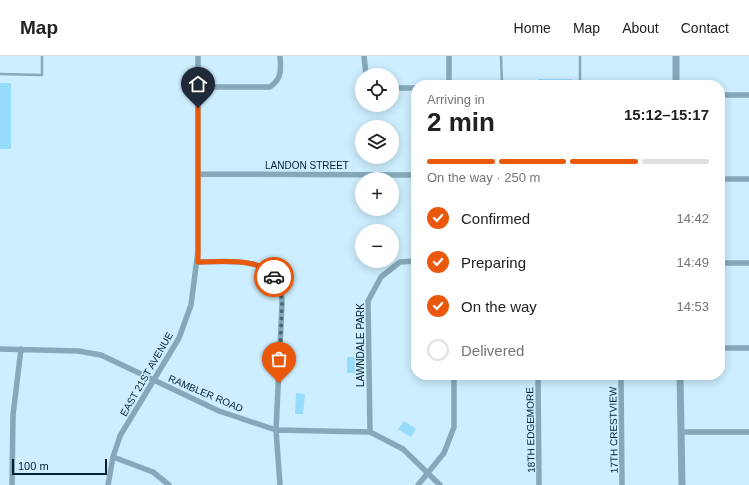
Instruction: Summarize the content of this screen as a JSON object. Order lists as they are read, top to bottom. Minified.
{"streets":{"street":["LANDON STREET","LAWNDALE PARK","EAST 21ST AVENUE","RAMBLER ROAD","18TH EDGEMORE","17TH CRESTVIEW"]},"crossings":[["LANDON STREET","EAST 21ST AVENUE"],["LAWNDALE PARK","RAMBLER ROAD"],["EAST 21ST AVENUE","RAMBLER ROAD"]],"scale_bar":"100 m","page":{"header":"Map","nav":["Home","Map","About","Contact"],"map_buttons":["+","−"],"heading":["2 min","Arriving in","15:12–15:17"],"bar":"On the way · 250 m","list":[["Confirmed","14:42"],["Preparing","14:49"],["On the way","14:53"],"Delivered"],"scale":"100 m"}}
